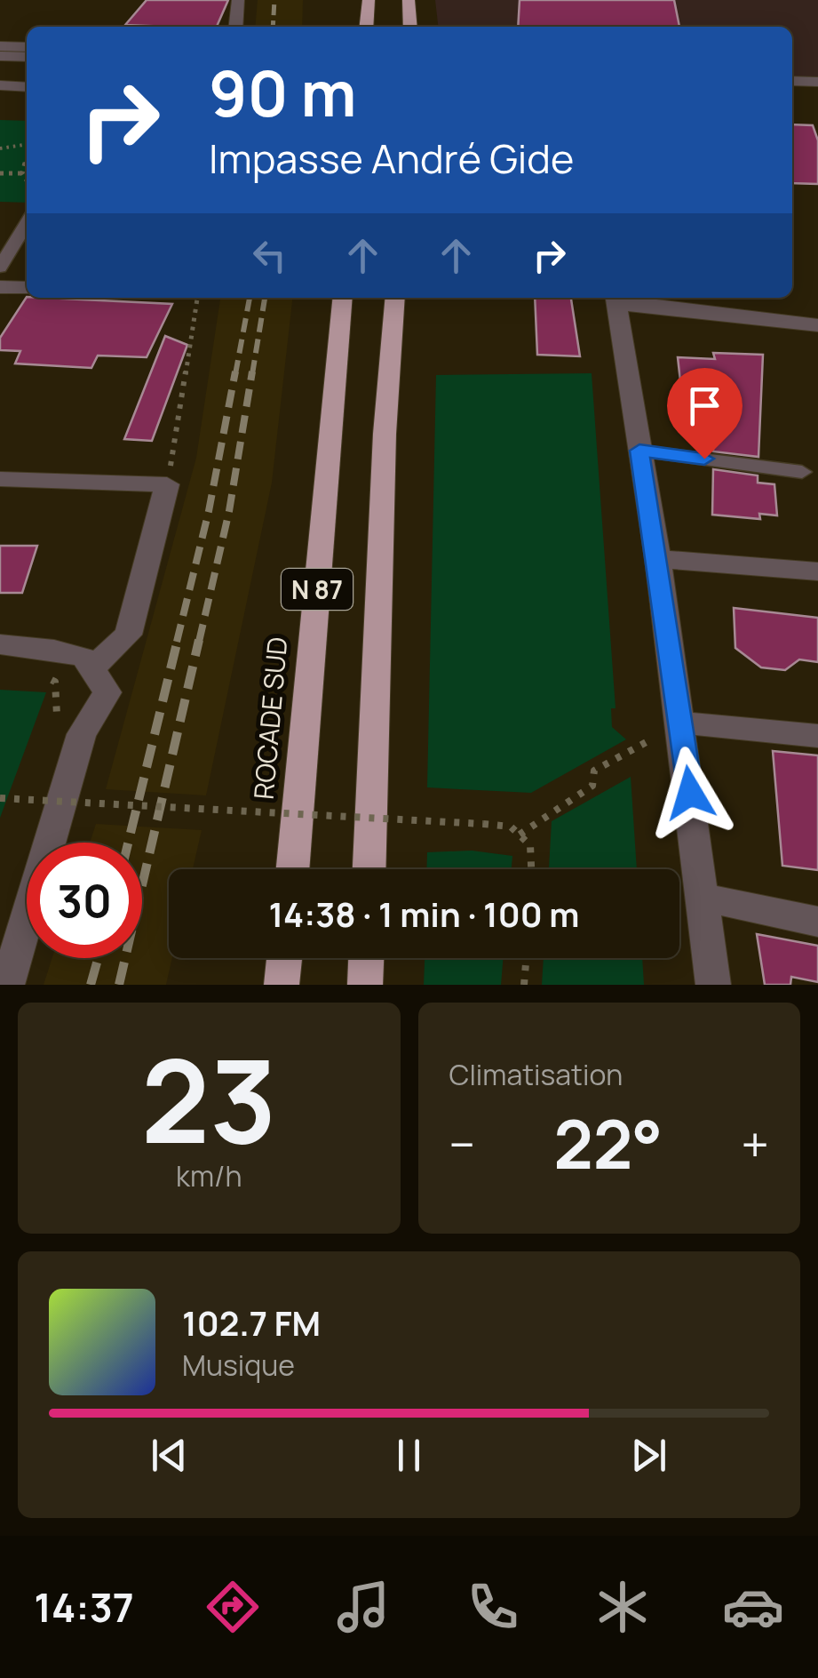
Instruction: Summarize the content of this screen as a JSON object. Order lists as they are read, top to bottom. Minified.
{"streets":{"highway":["N 87","ROCADE SUD"]},"page":{"turn":["90 m","Impasse André Gide"],"limit":"30","trip":"14:38 · 1 min · 100 m","tile":[["23","km/h"],"Climatisation"],"heat":["−","22°","+"],"song":["102.7 FM","Musique"],"tabs":"14:37"}}
